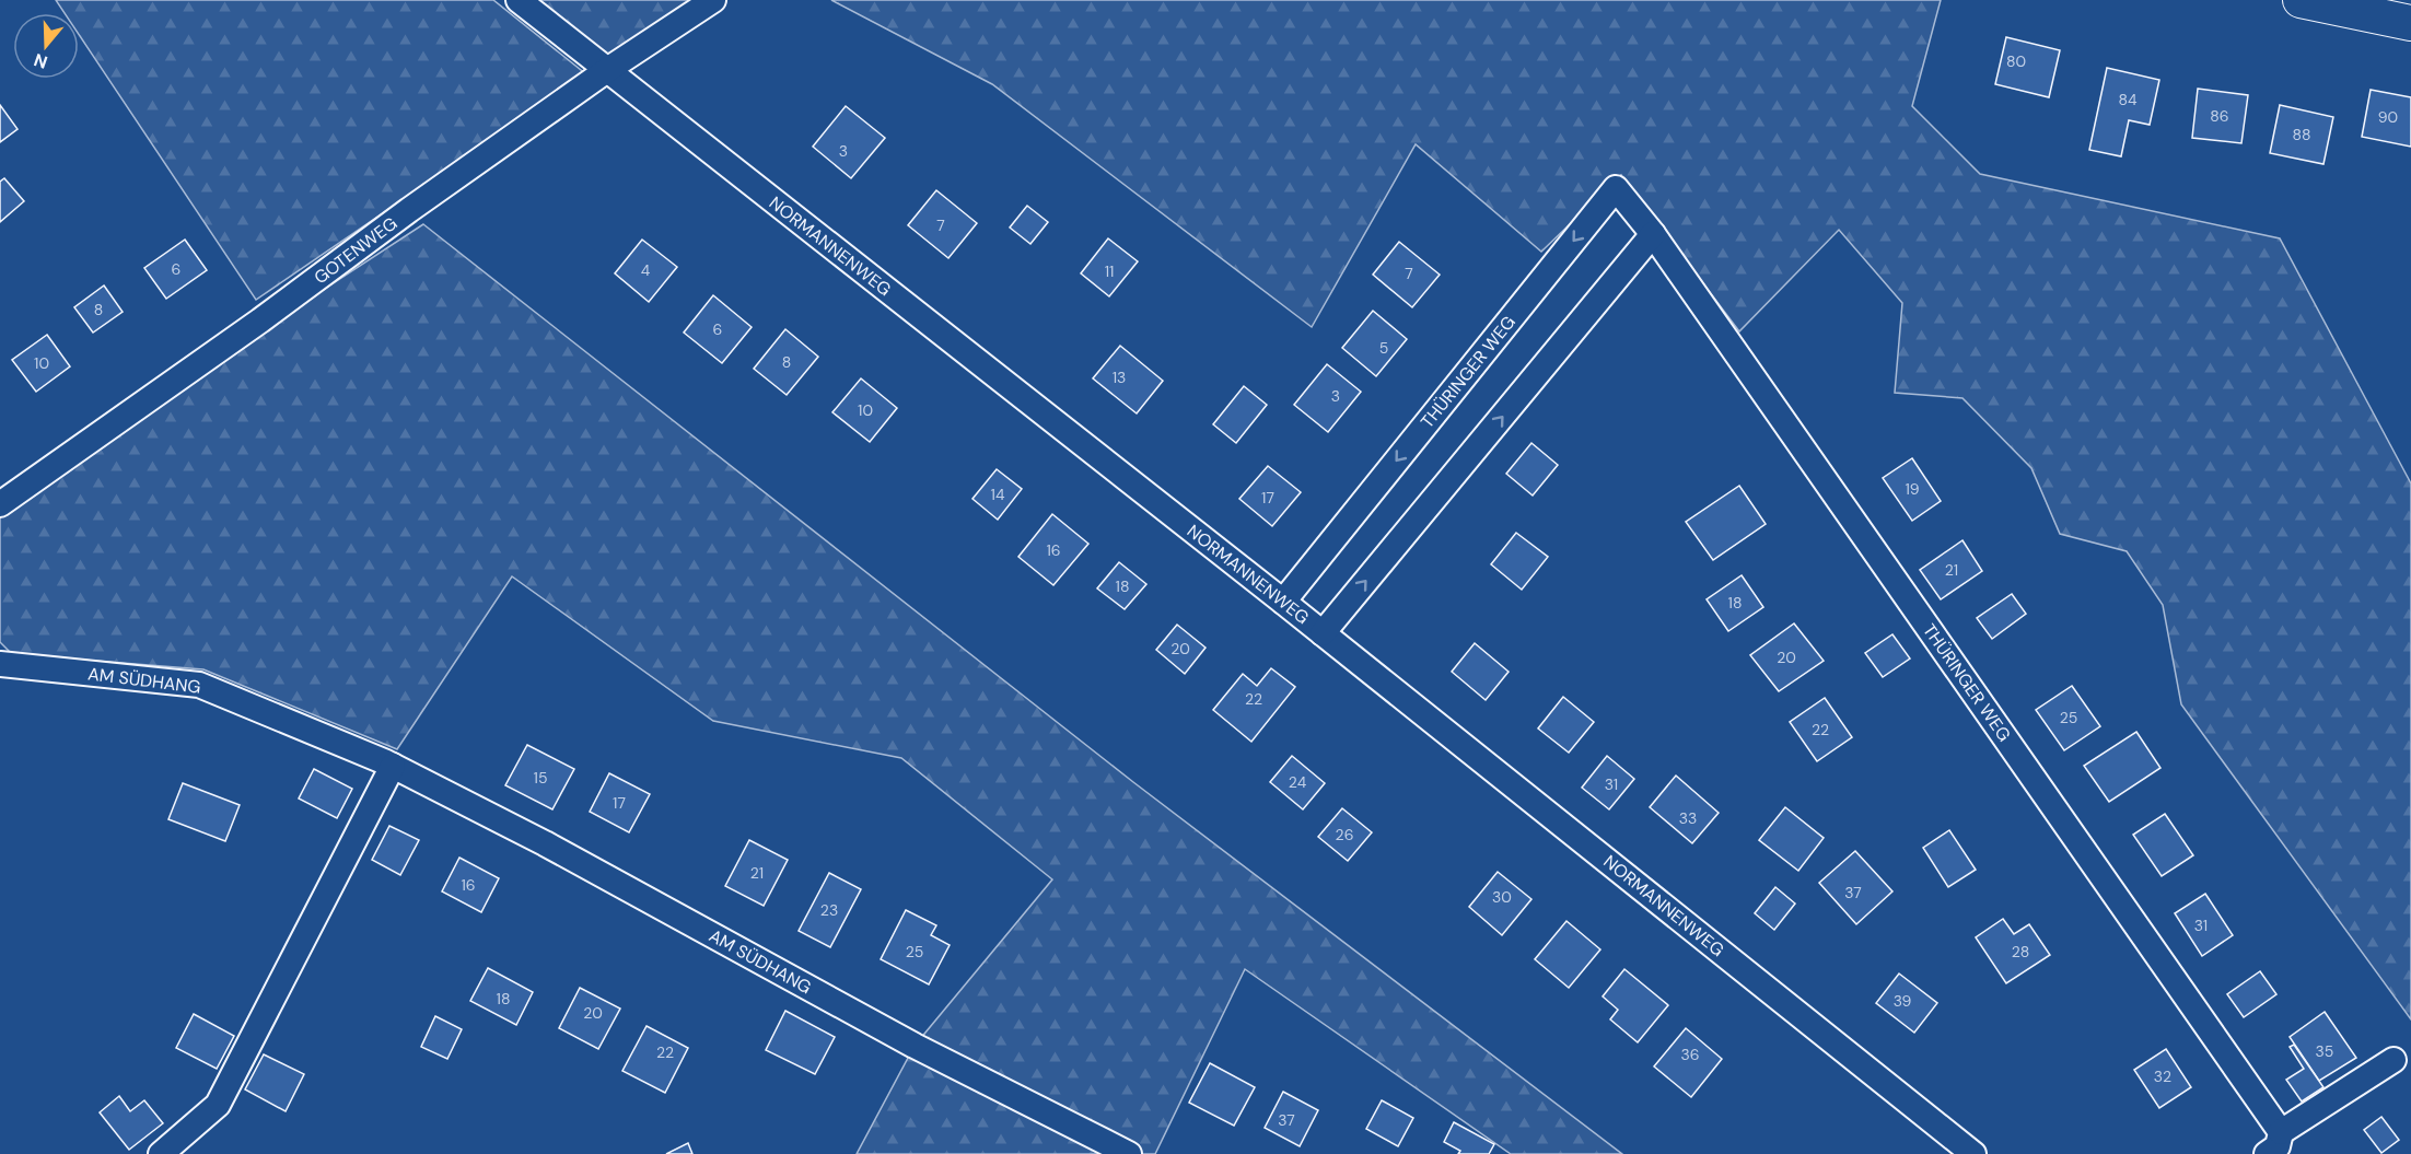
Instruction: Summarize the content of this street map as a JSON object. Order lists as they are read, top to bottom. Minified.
{"streets":{"street":["NORMANNENWEG","GOTENWEG","THÜRINGER WEG","AM SÜDHANG"]},"crossings":[["NORMANNENWEG","GOTENWEG"],["NORMANNENWEG","THÜRINGER WEG"]],"house_numbers":["80","84","86","90","88","3","7","6","4","11","7","8","6","5","8","10","13","3","10","19","14","17","16","21","18","18","20","20","22","25","22","15","24","31","17","33","26","21","16","37","30","23","31","25","28","18","39","20","35","22","36","32","37"],"north":"bottom"}
